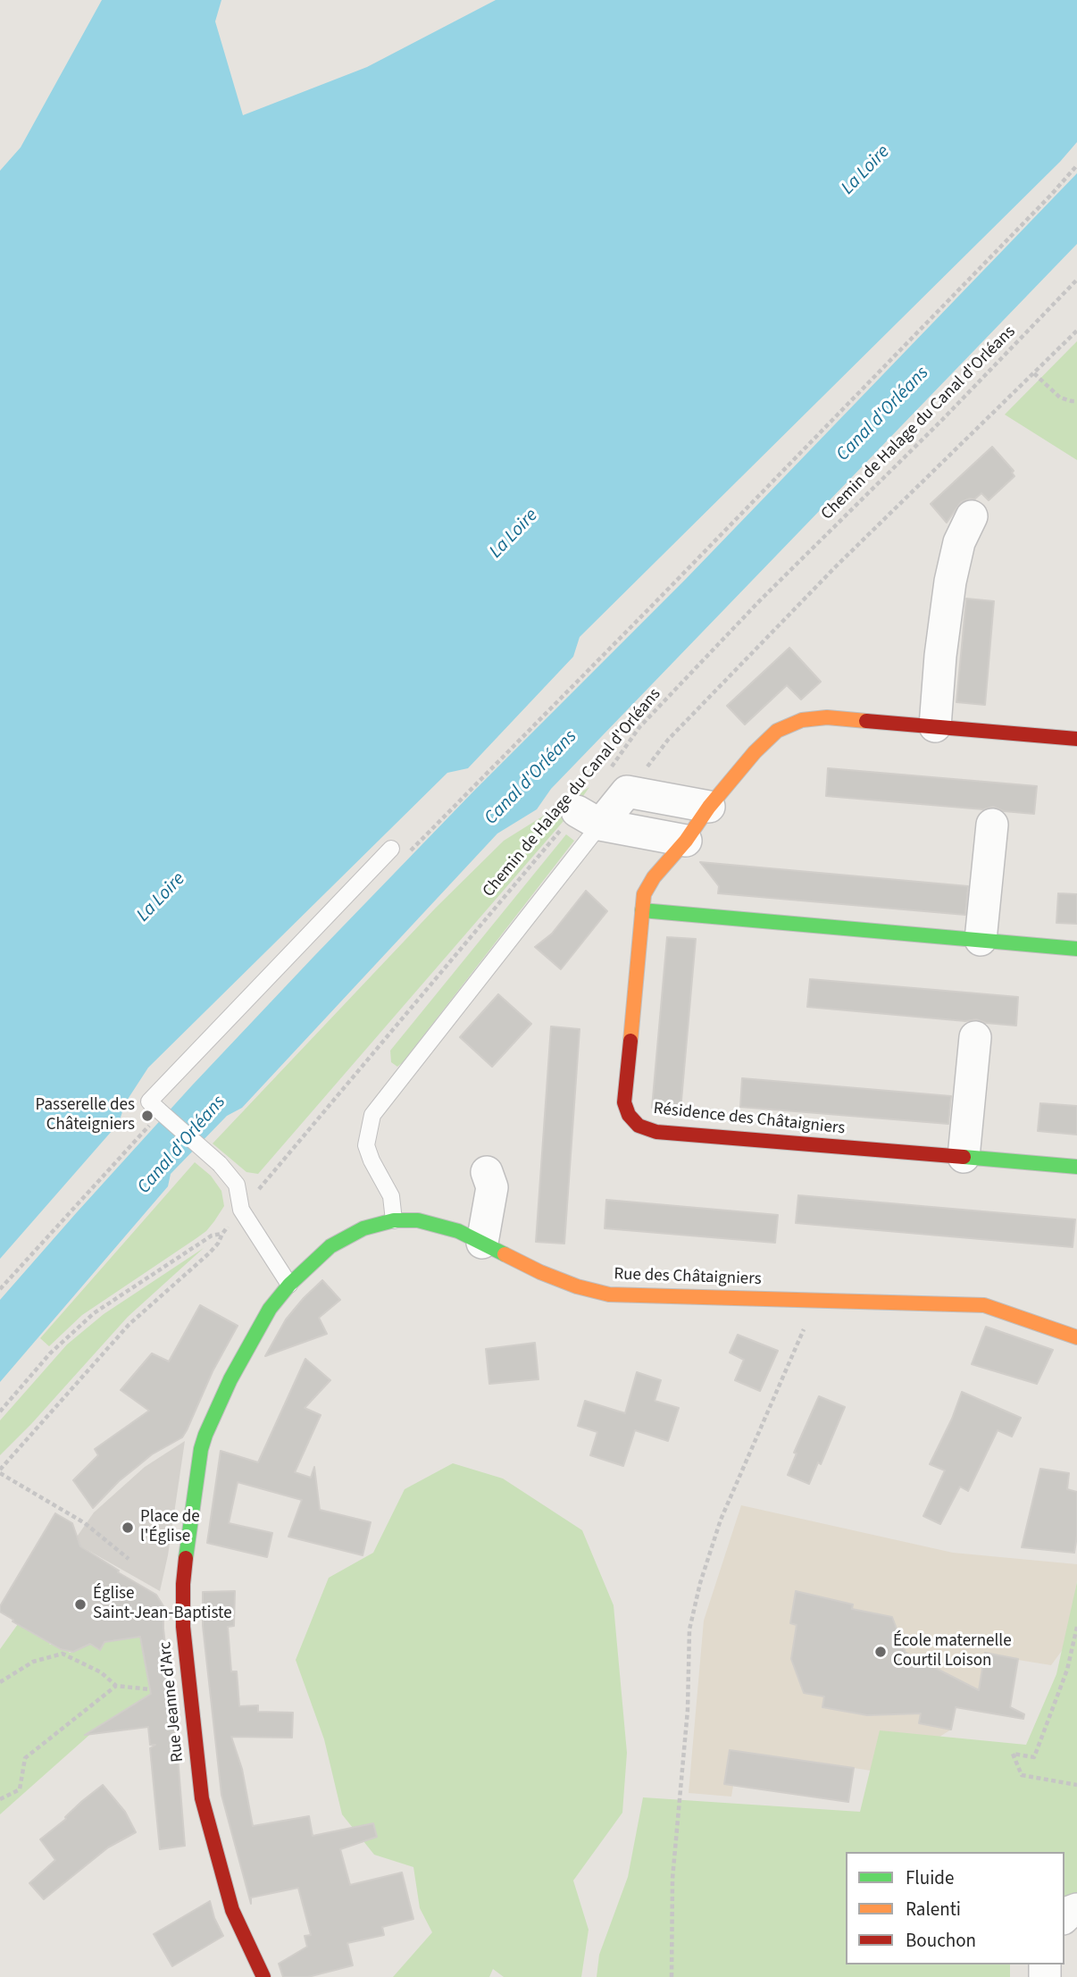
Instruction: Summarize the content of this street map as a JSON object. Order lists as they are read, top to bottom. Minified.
{"streets":{"street":["Résidence des Châtaigniers","Rue des Châtaigniers","Rue Jeanne d'Arc"],"path":["Chemin de Halage du Canal d'Orléans"]},"crossings":[["Rue des Châtaigniers","Rue Jeanne d'Arc"]],"water":["La Loire","Canal d'Orléans"],"places":["Passerelle des Châteigniers","Place de l'Église","Église Saint-Jean-Baptiste","École maternelle Courtil Loison"],"legend":["Fluide","Ralenti","Bouchon"]}
